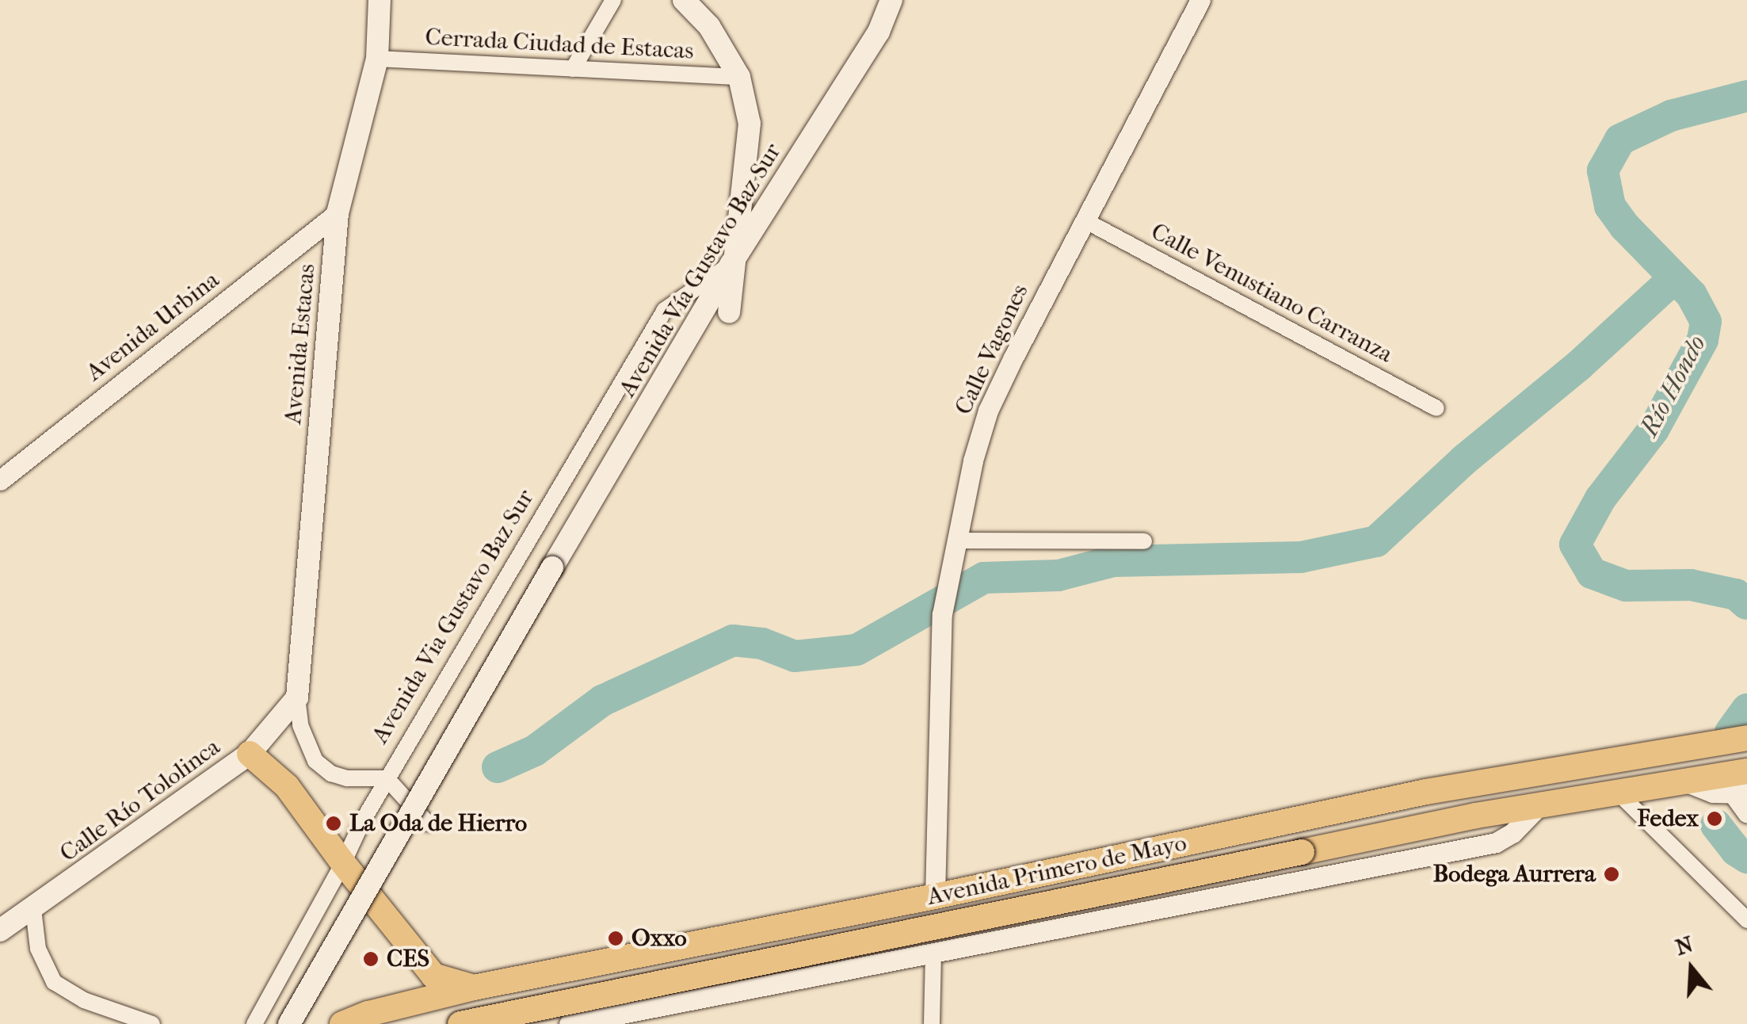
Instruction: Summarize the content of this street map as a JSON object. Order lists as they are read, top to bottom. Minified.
{"streets":{"highway":["Avenida Primero de Mayo"],"main road":["Avenida Vía Gustavo Baz Sur","Avenida Estacas","Calle Río Tololinca"],"street":["Cerrada Ciudad de Estacas","Calle Venustiano Carranza","Avenida Urbina","Calle Vagones","Avenida Via Gustavo Baz Sur"]},"crossings":[["Cerrada Ciudad de Estacas","Avenida Estacas"],["Avenida Vía Gustavo Baz Sur","Avenida Via Gustavo Baz Sur"],["Calle Venustiano Carranza","Calle Vagones"],["Avenida Urbina","Avenida Estacas"],["Avenida Estacas","Calle Río Tololinca"],["Calle Vagones","Avenida Primero de Mayo"]],"water":["Río Hondo"],"places":["Fedex","La Oda de Hierro","Bodega Aurrera","Oxxo","CES"],"north":"top"}
